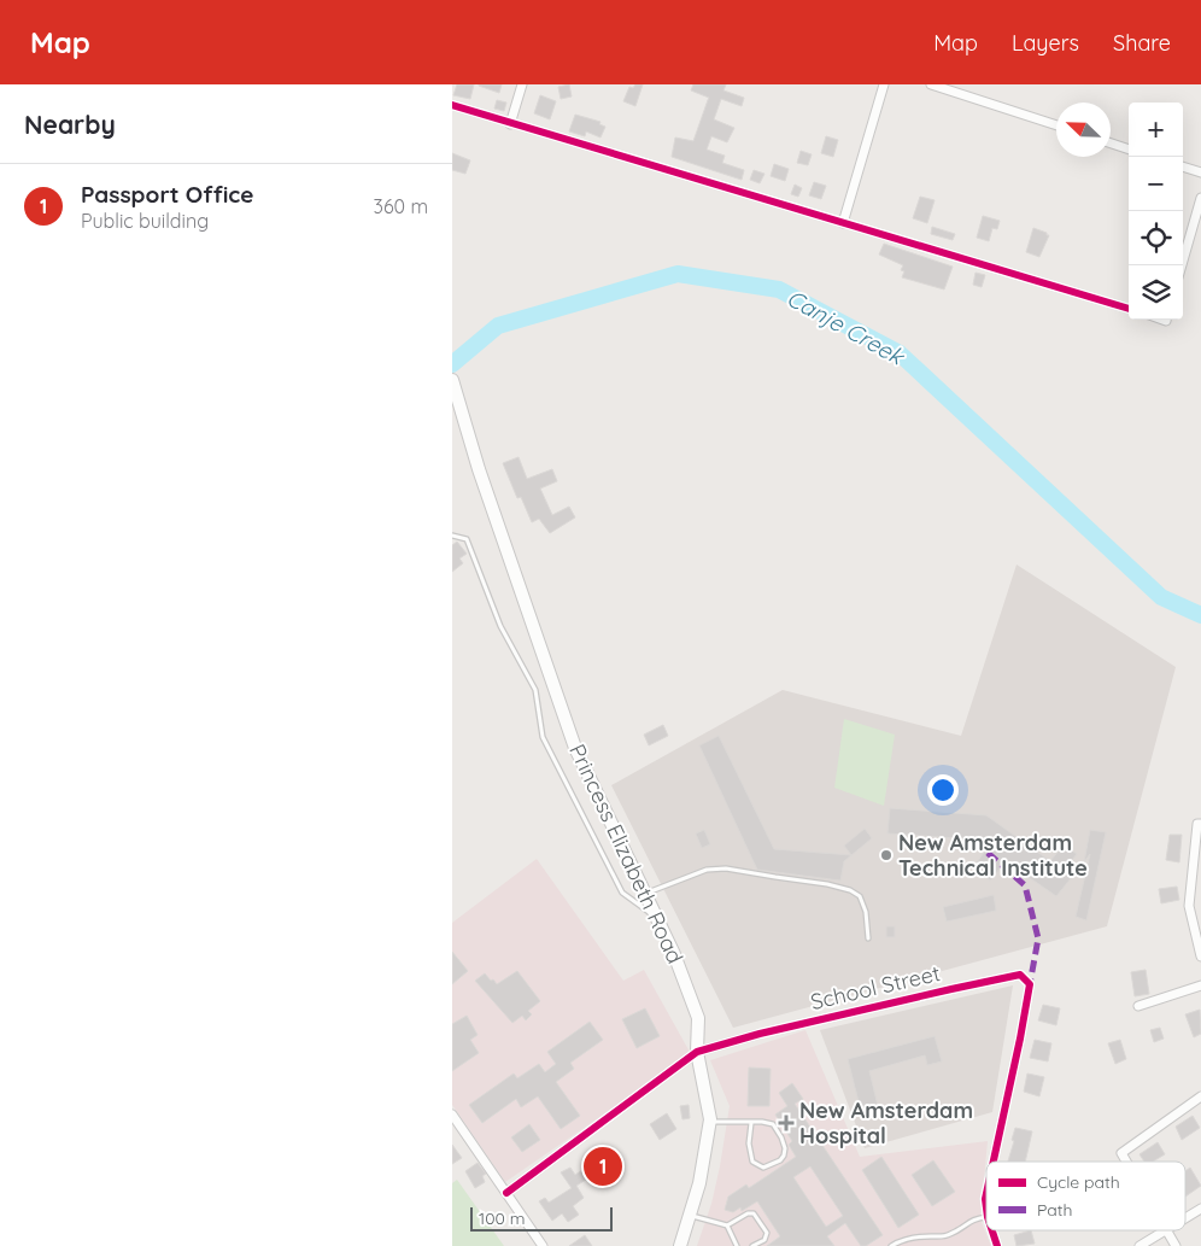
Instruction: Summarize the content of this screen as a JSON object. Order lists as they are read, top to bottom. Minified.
{"streets":{"main road":["Princess Elizabeth Road"],"street":["School Street"]},"crossings":[["Princess Elizabeth Road","School Street"]],"water":["Canje Creek"],"places":{"other":["New Amsterdam Technical Institute"],"health":["New Amsterdam Hospital"]},"legend":["Cycle path","Path"],"scale_bar":"100 m","north":"top left","page":{"header":"Map","nav":["Map","Layers","Share"],"heading":"Nearby","map_buttons":["+","−"],"list":[{"mark":"1","name":"Passport Office","note":"Public building","value":"360 m"}],"pins":"1","scale":"100 m"}}
